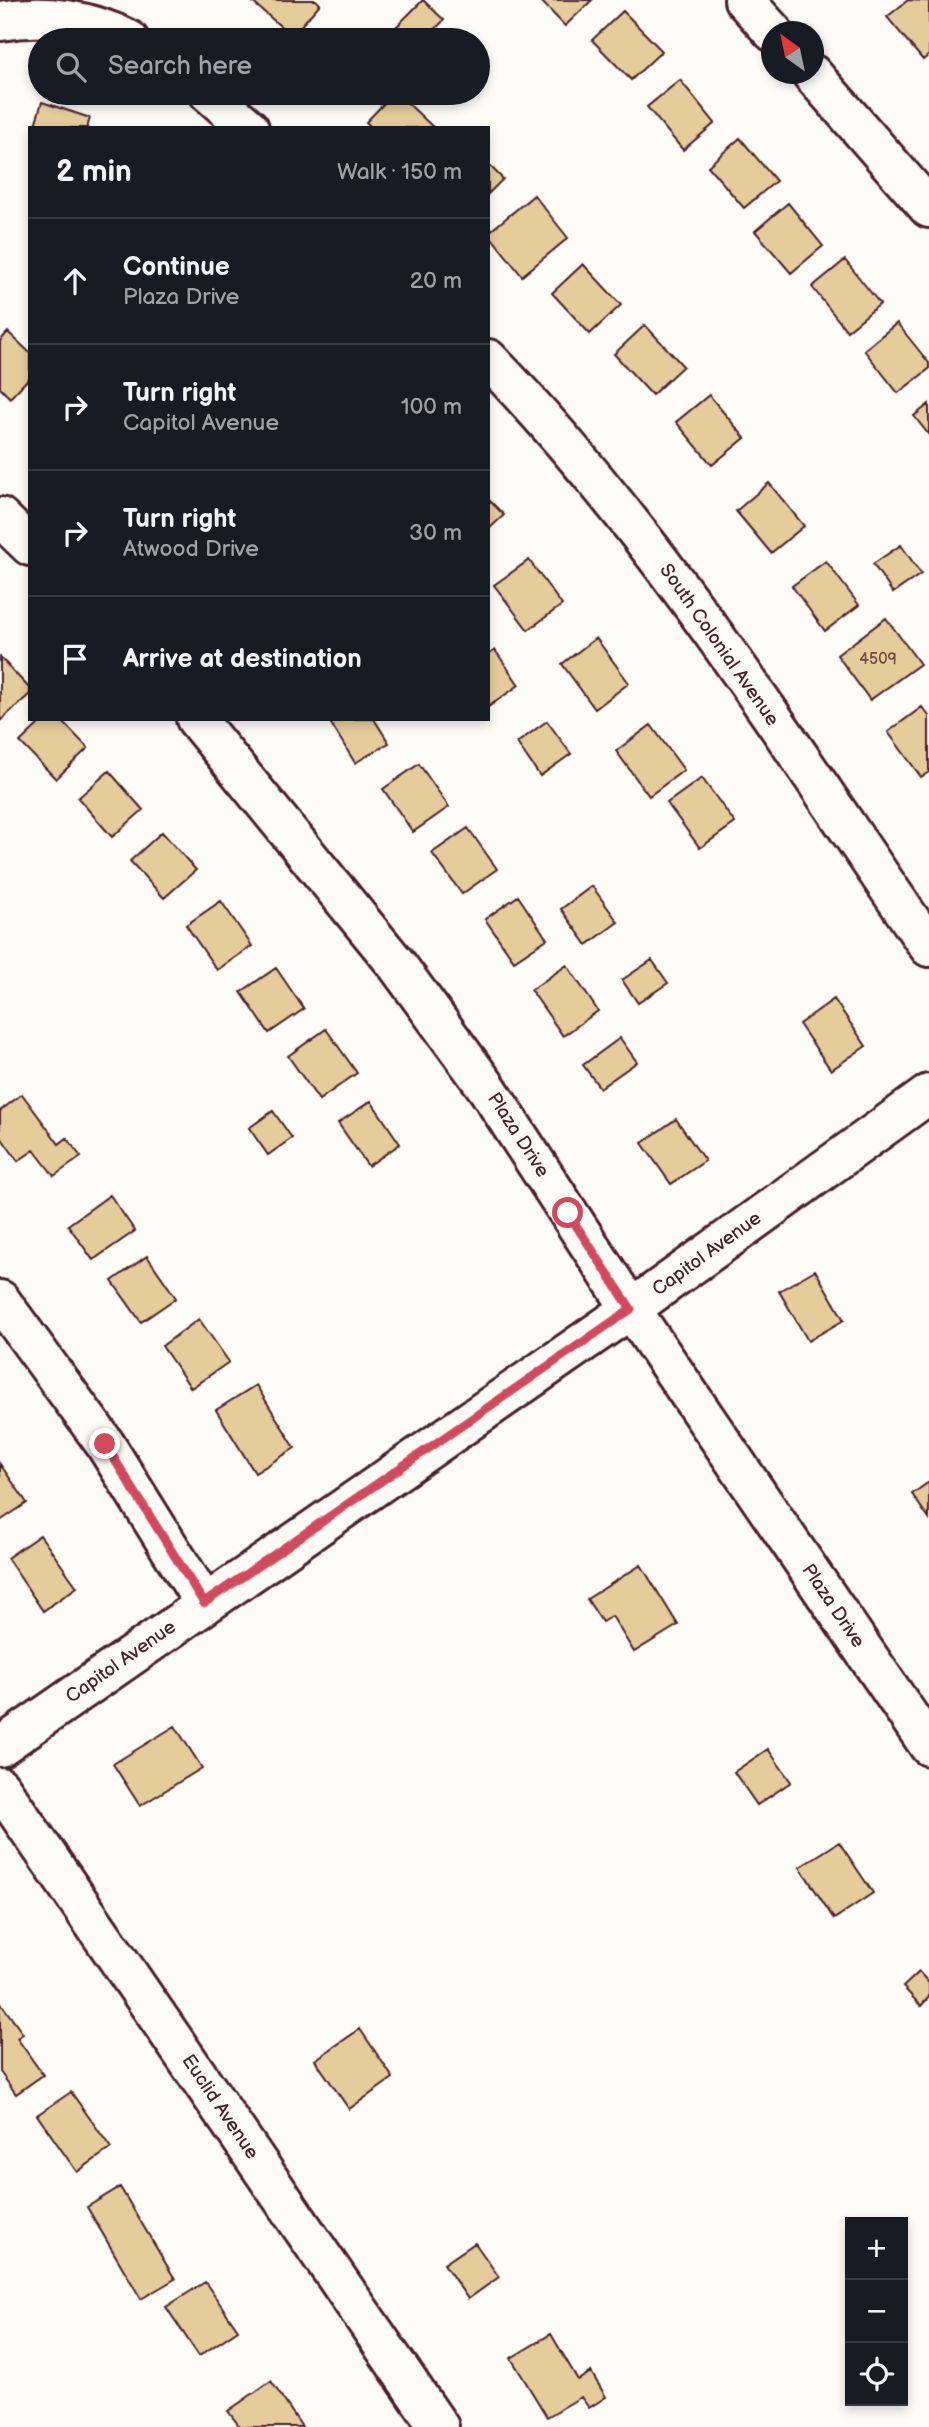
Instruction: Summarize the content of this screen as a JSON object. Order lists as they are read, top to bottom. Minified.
{"streets":{"street":["South Colonial Avenue","Plaza Drive","Capitol Avenue","Euclid Avenue"]},"crossings":[["Plaza Drive","Capitol Avenue"]],"house_numbers":["4509"],"north":"top left","page":{"search":"Search here","heading":["2 min","Walk · 150 m"],"list":[["Continue","Plaza Drive","20 m"],["Turn right","Capitol Avenue","100 m"],["Turn right","Atwood Drive","30 m"],"Arrive at destination"],"map_buttons":["+","−"]}}
